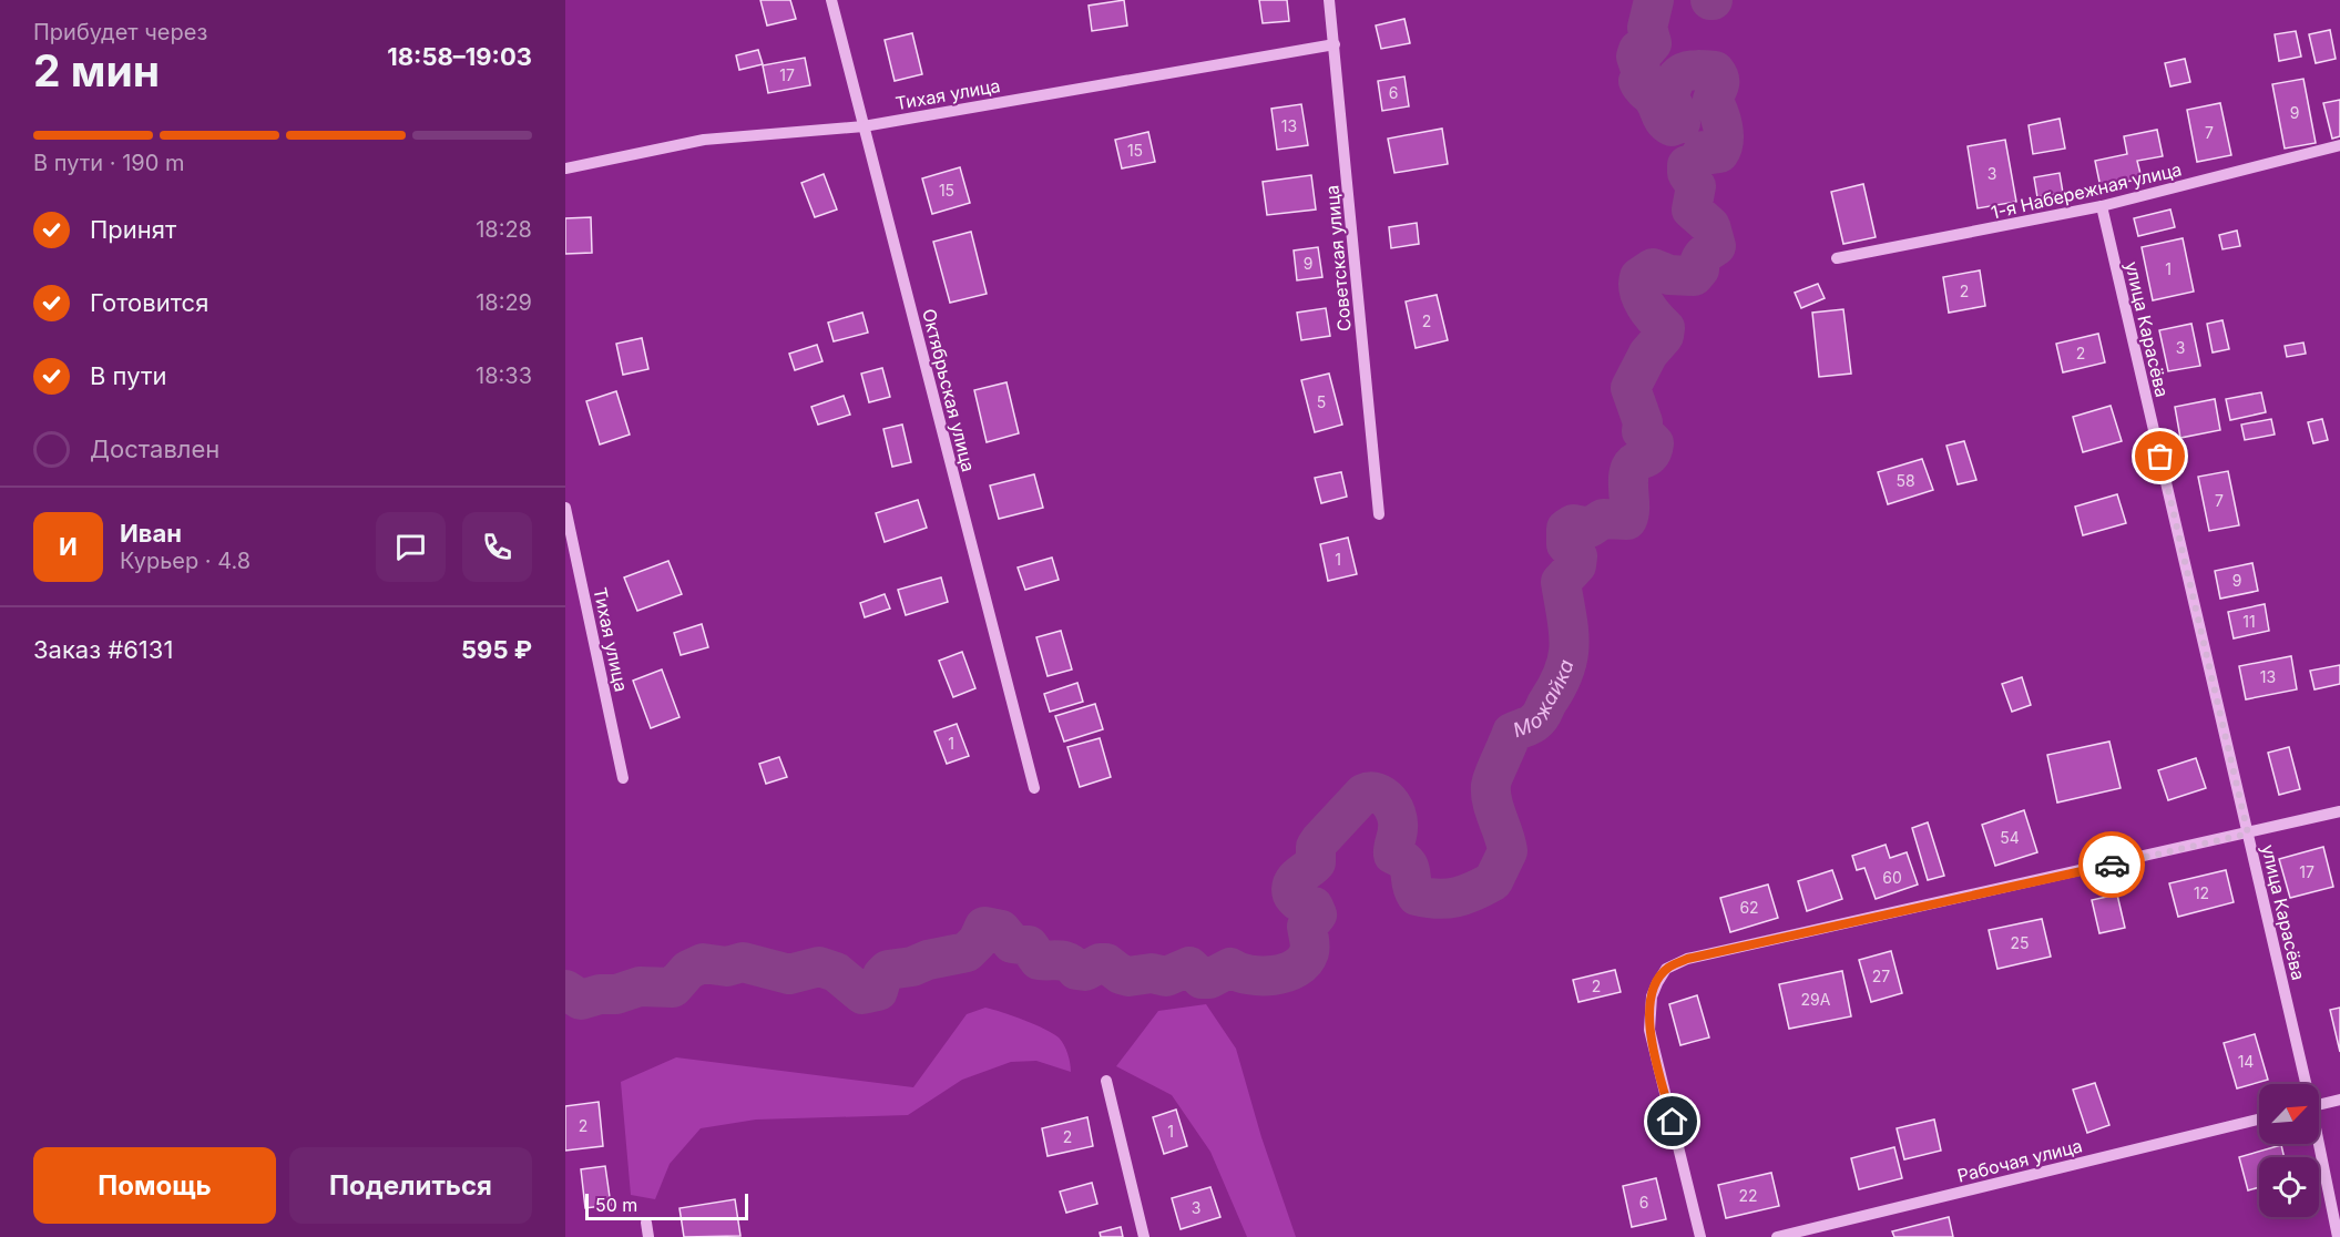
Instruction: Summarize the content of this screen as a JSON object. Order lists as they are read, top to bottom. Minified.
{"streets":{"street":["Тихая улица","1-я Набережная улица","Советская улица","улица Карасёва","Октябрьская улица","Рабочая улица"]},"crossings":[["Тихая улица","Советская улица"],["Тихая улица","Октябрьская улица"],["1-я Набережная улица","улица Карасёва"]],"water":["Можайка"],"house_numbers":["17","6","9","13","7","15","3","15","9","1","2","2","3","2","5","58","7","1","9","11","13","1","54","17","60","12","62","25","27","2","29А","14","2","1","2","22","6","3"],"scale_bar":"50 m","north":"top right","page":{"heading":["2 мин","Прибудет через","18:58–19:03"],"panel":["Иван","Курьер · 4.8","Заказ #6131","595 ₽"],"bar":"В пути · 190 m","list":[["Принят","18:28"],["Готовится","18:29"],["В пути","18:33"],"Доставлен"],"round":"И","buttons":["Помощь","Поделиться"],"scale":"50 m"}}
